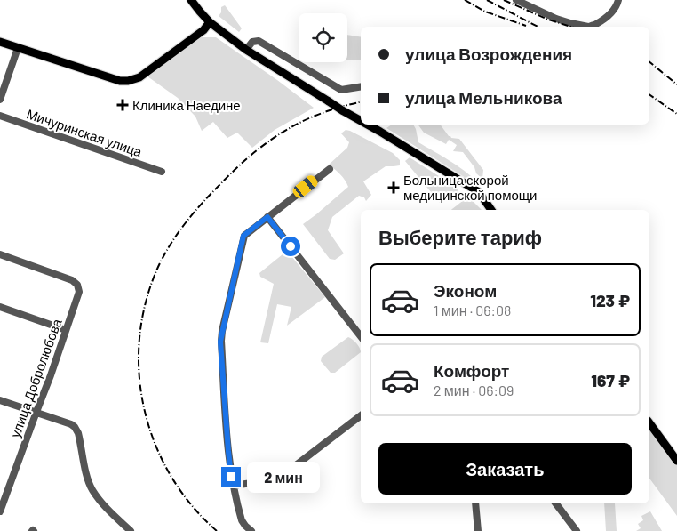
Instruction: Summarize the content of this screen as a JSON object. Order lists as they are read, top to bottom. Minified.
{"streets":{"street":["Мичуринская улица","улица Добролюбова"]},"places":{"health":["Клиника Наедине","Больница скорой медицинской помощи"]},"page":{"banner":["улица Возрождения","улица Мельникова"],"heading":"Выберите тариф","list":[{"name":"Эконом","note":"1 мин · 06:08","value":"123 ₽"},{"name":"Комфорт","note":"2 мин · 06:09","value":"167 ₽"}],"buttons":"Заказать","bubble":"2 мин"}}
